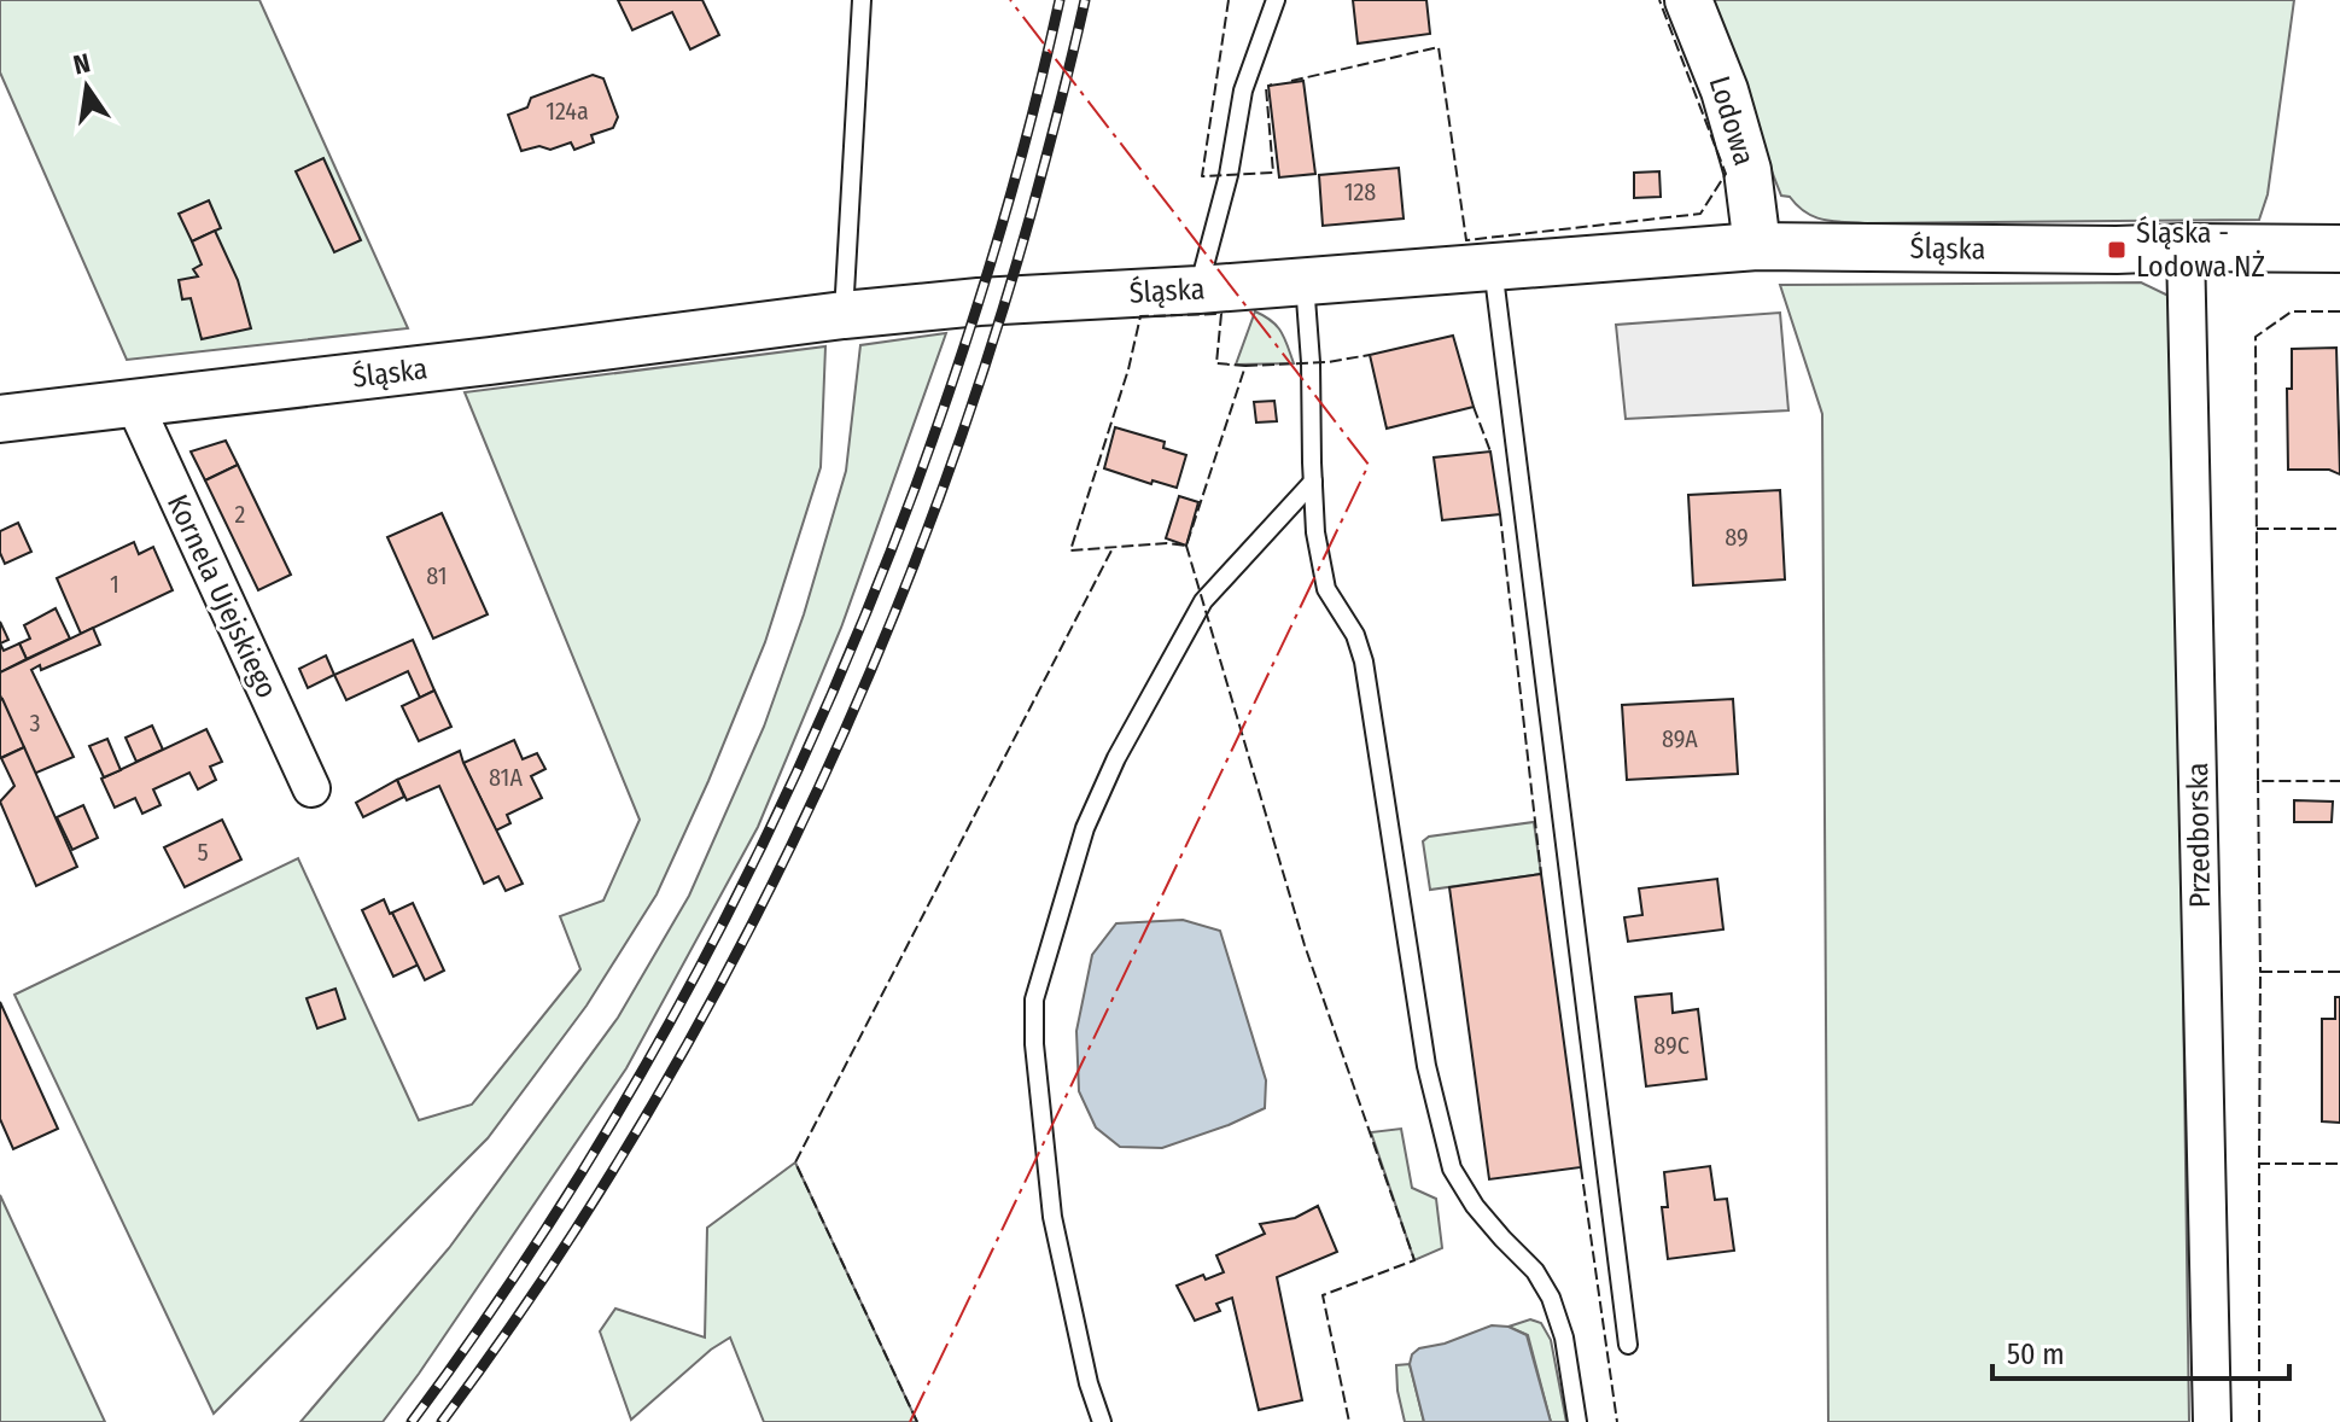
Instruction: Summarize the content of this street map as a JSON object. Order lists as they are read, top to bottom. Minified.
{"streets":{"street":["Lodowa","Śląska","Kornela Ujejskiego","Przedborska"]},"crossings":[["Lodowa","Śląska"],["Śląska","Kornela Ujejskiego"],["Śląska","Przedborska"]],"places":{"transit":["Śląska - Lodowa NŻ"]},"house_numbers":["124a","128","2","89","81","1","3","89A","81A","5","89C"],"scale_bar":"50 m","north":"top"}
